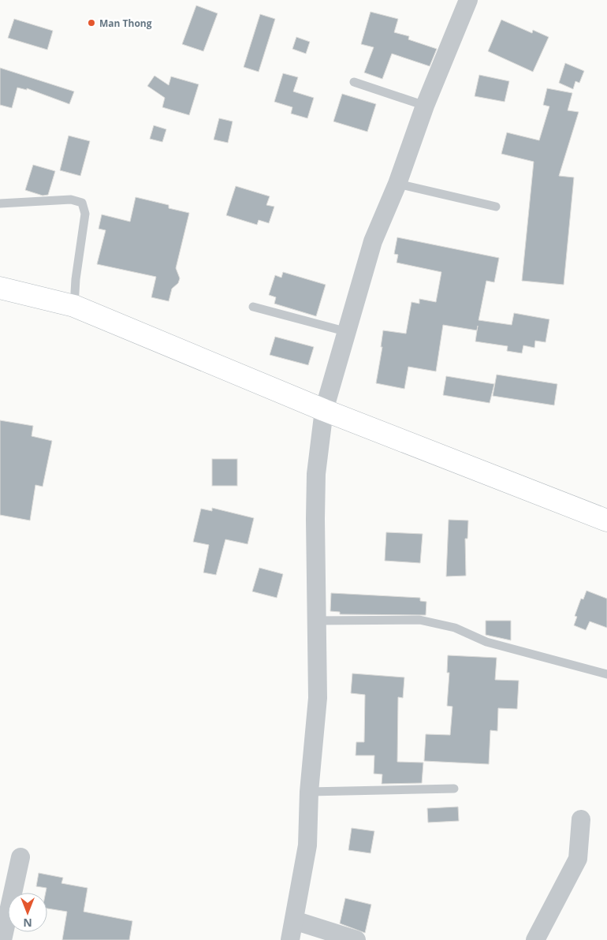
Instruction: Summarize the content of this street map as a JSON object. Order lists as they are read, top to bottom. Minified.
{"places":["Man Thong"],"north":"bottom"}
